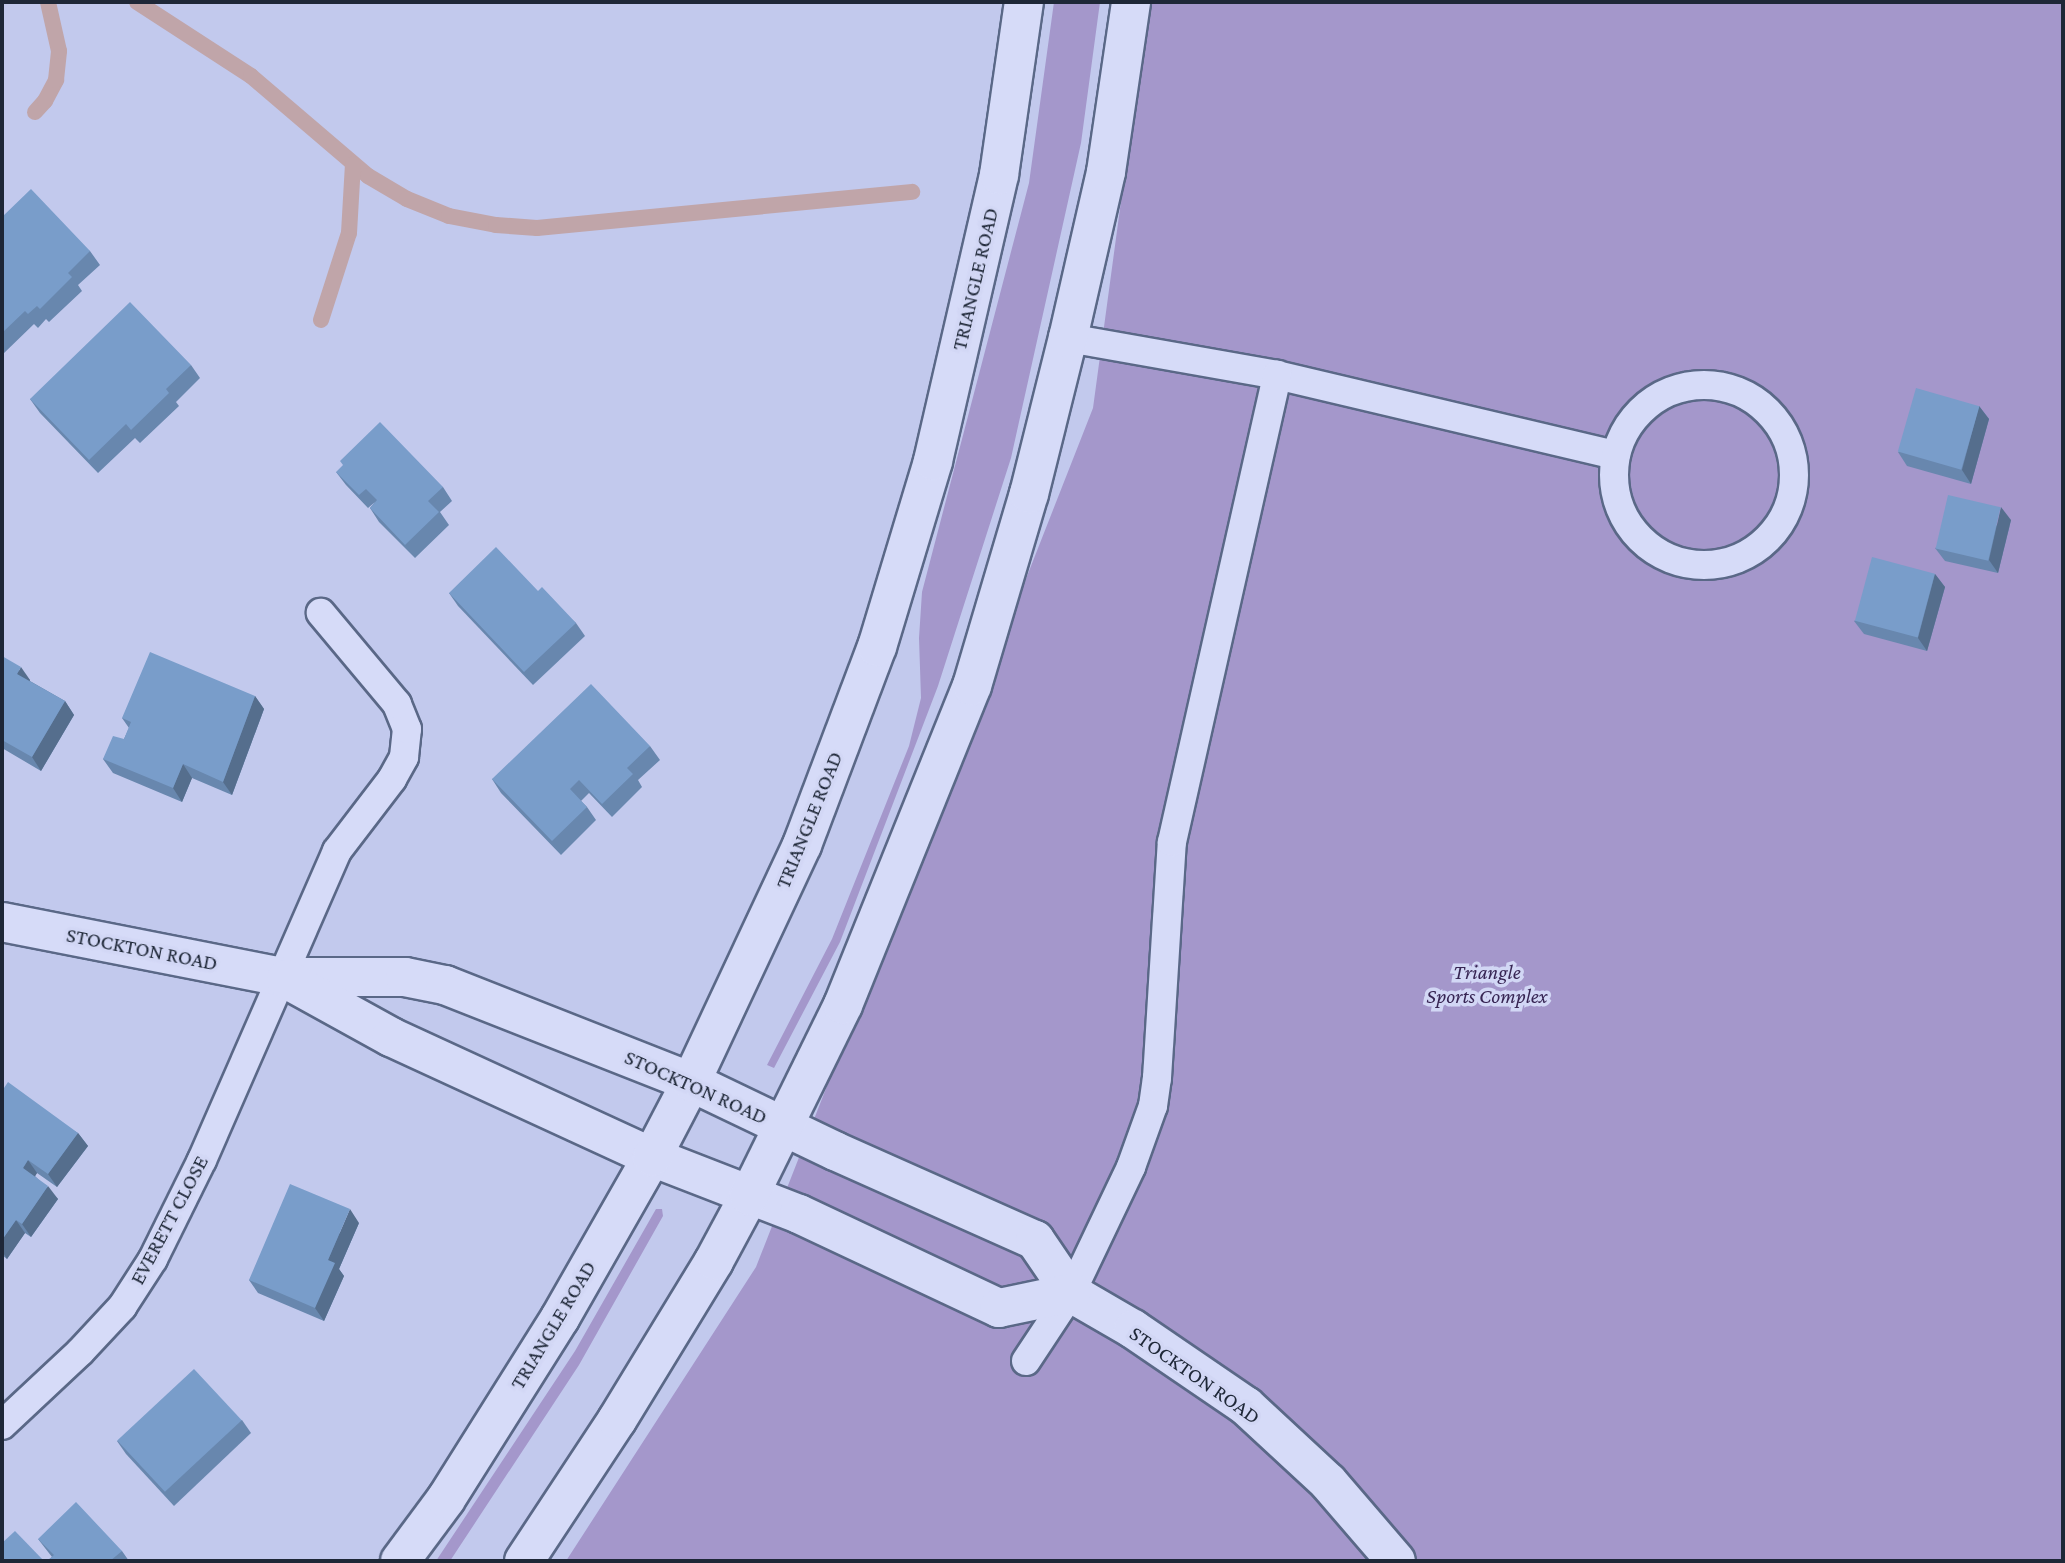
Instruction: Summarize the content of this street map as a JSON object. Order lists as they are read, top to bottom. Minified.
{"streets":{"street":["TRIANGLE ROAD","STOCKTON ROAD"],"lane":["EVERETT CLOSE"]},"crossings":[["TRIANGLE ROAD","STOCKTON ROAD"],["STOCKTON ROAD","EVERETT CLOSE"]],"parks":["Triangle Sports Complex"]}
